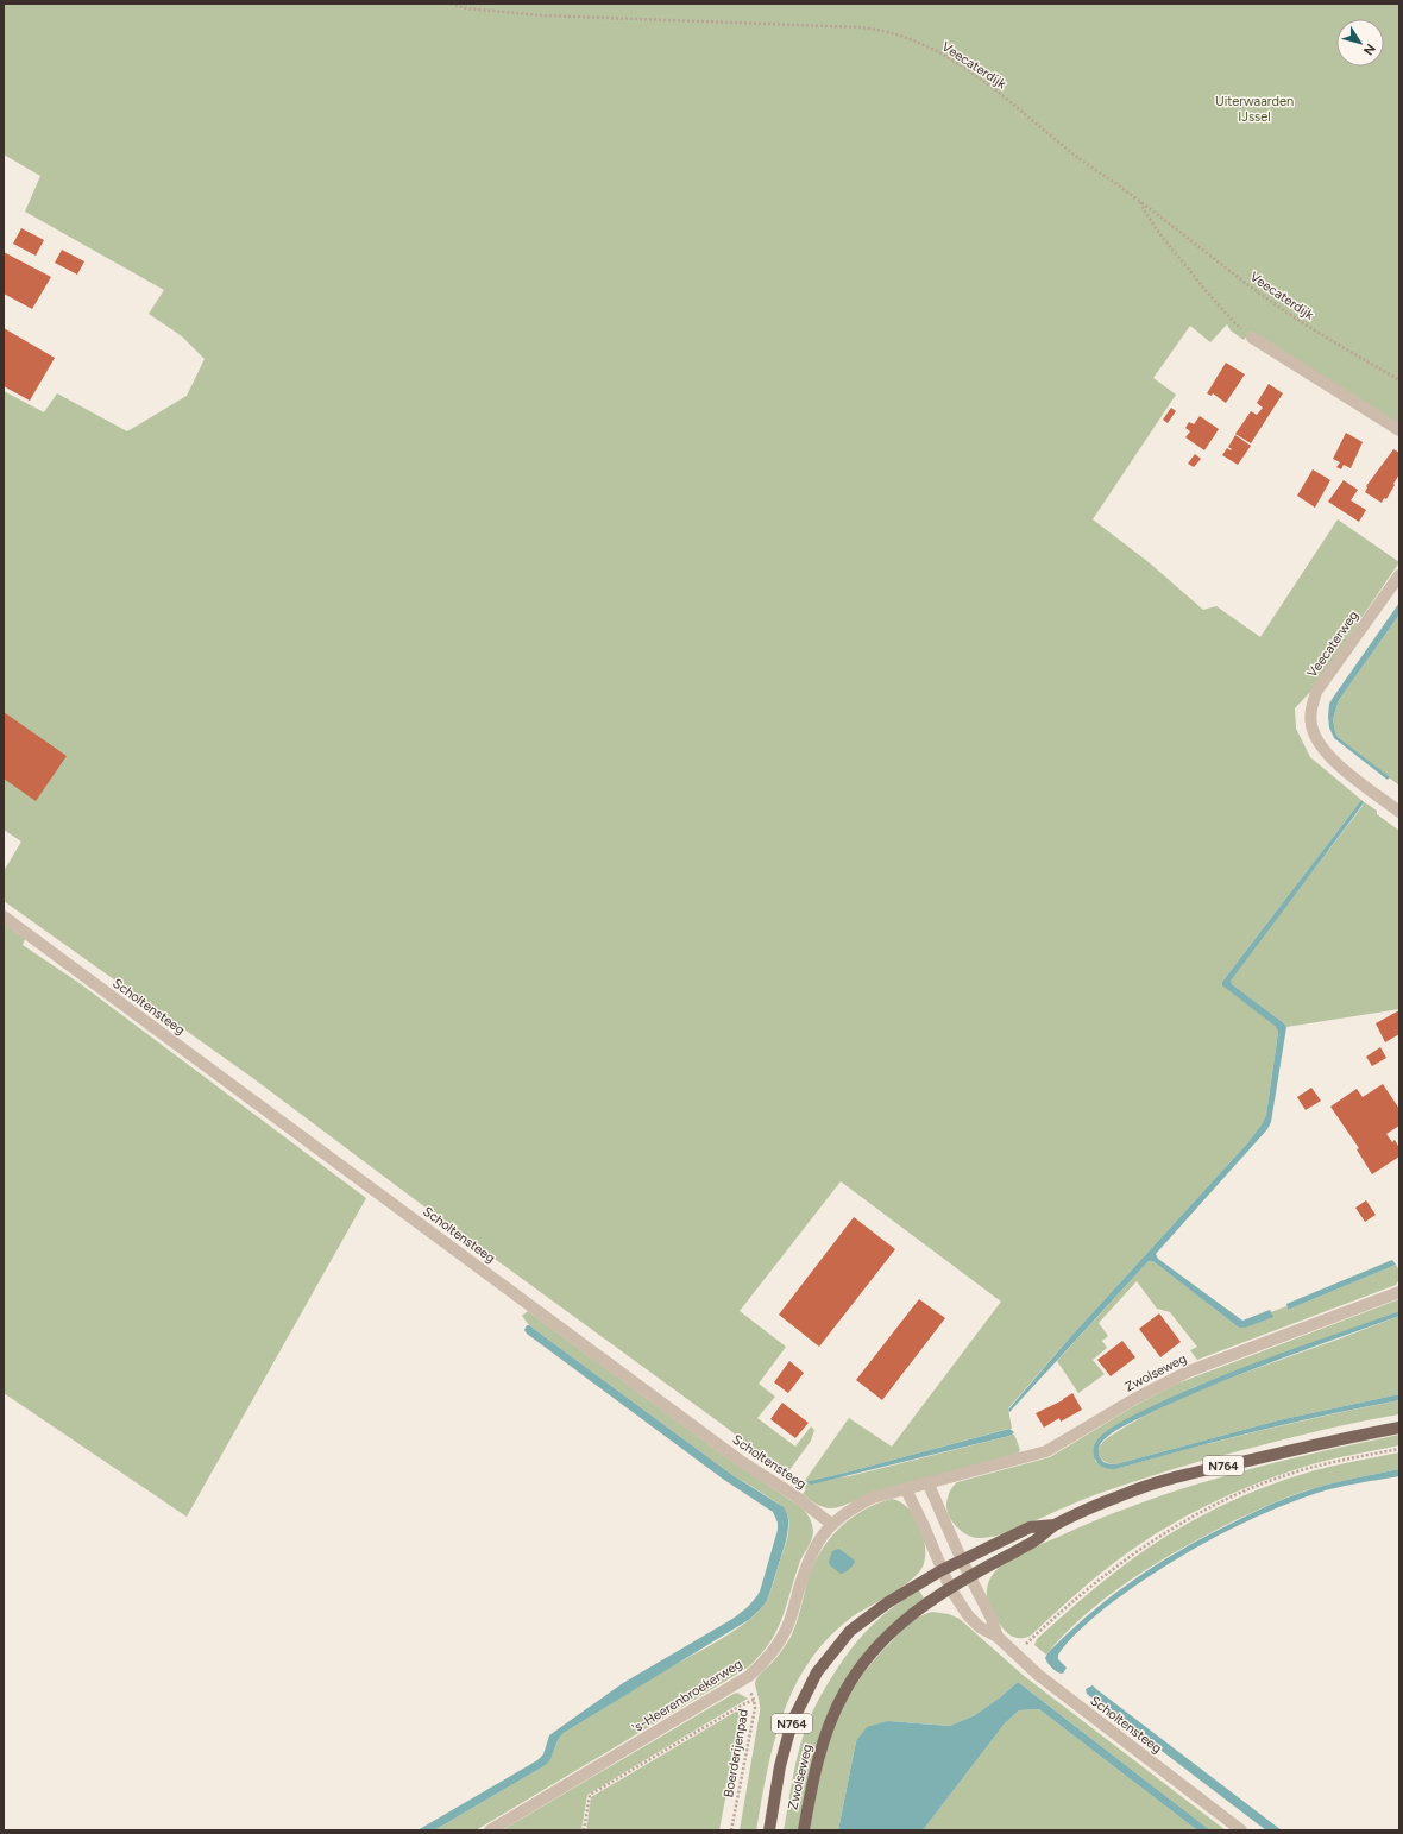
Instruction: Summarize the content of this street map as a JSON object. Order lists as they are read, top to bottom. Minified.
{"streets":{"main road":["Zwolseweg","N764"],"street":["Veecaterweg","Scholtensteeg","'s-Heerenbroekerweg"],"path":["Veecaterdijk","Boerderijenpad"]},"crossings":[["Scholtensteeg","Zwolseweg"],["Scholtensteeg","'s-Heerenbroekerweg"],["'s-Heerenbroekerweg","Boerderijenpad"]],"parks":["Uiterwaarden IJssel"],"north":"bottom right"}
